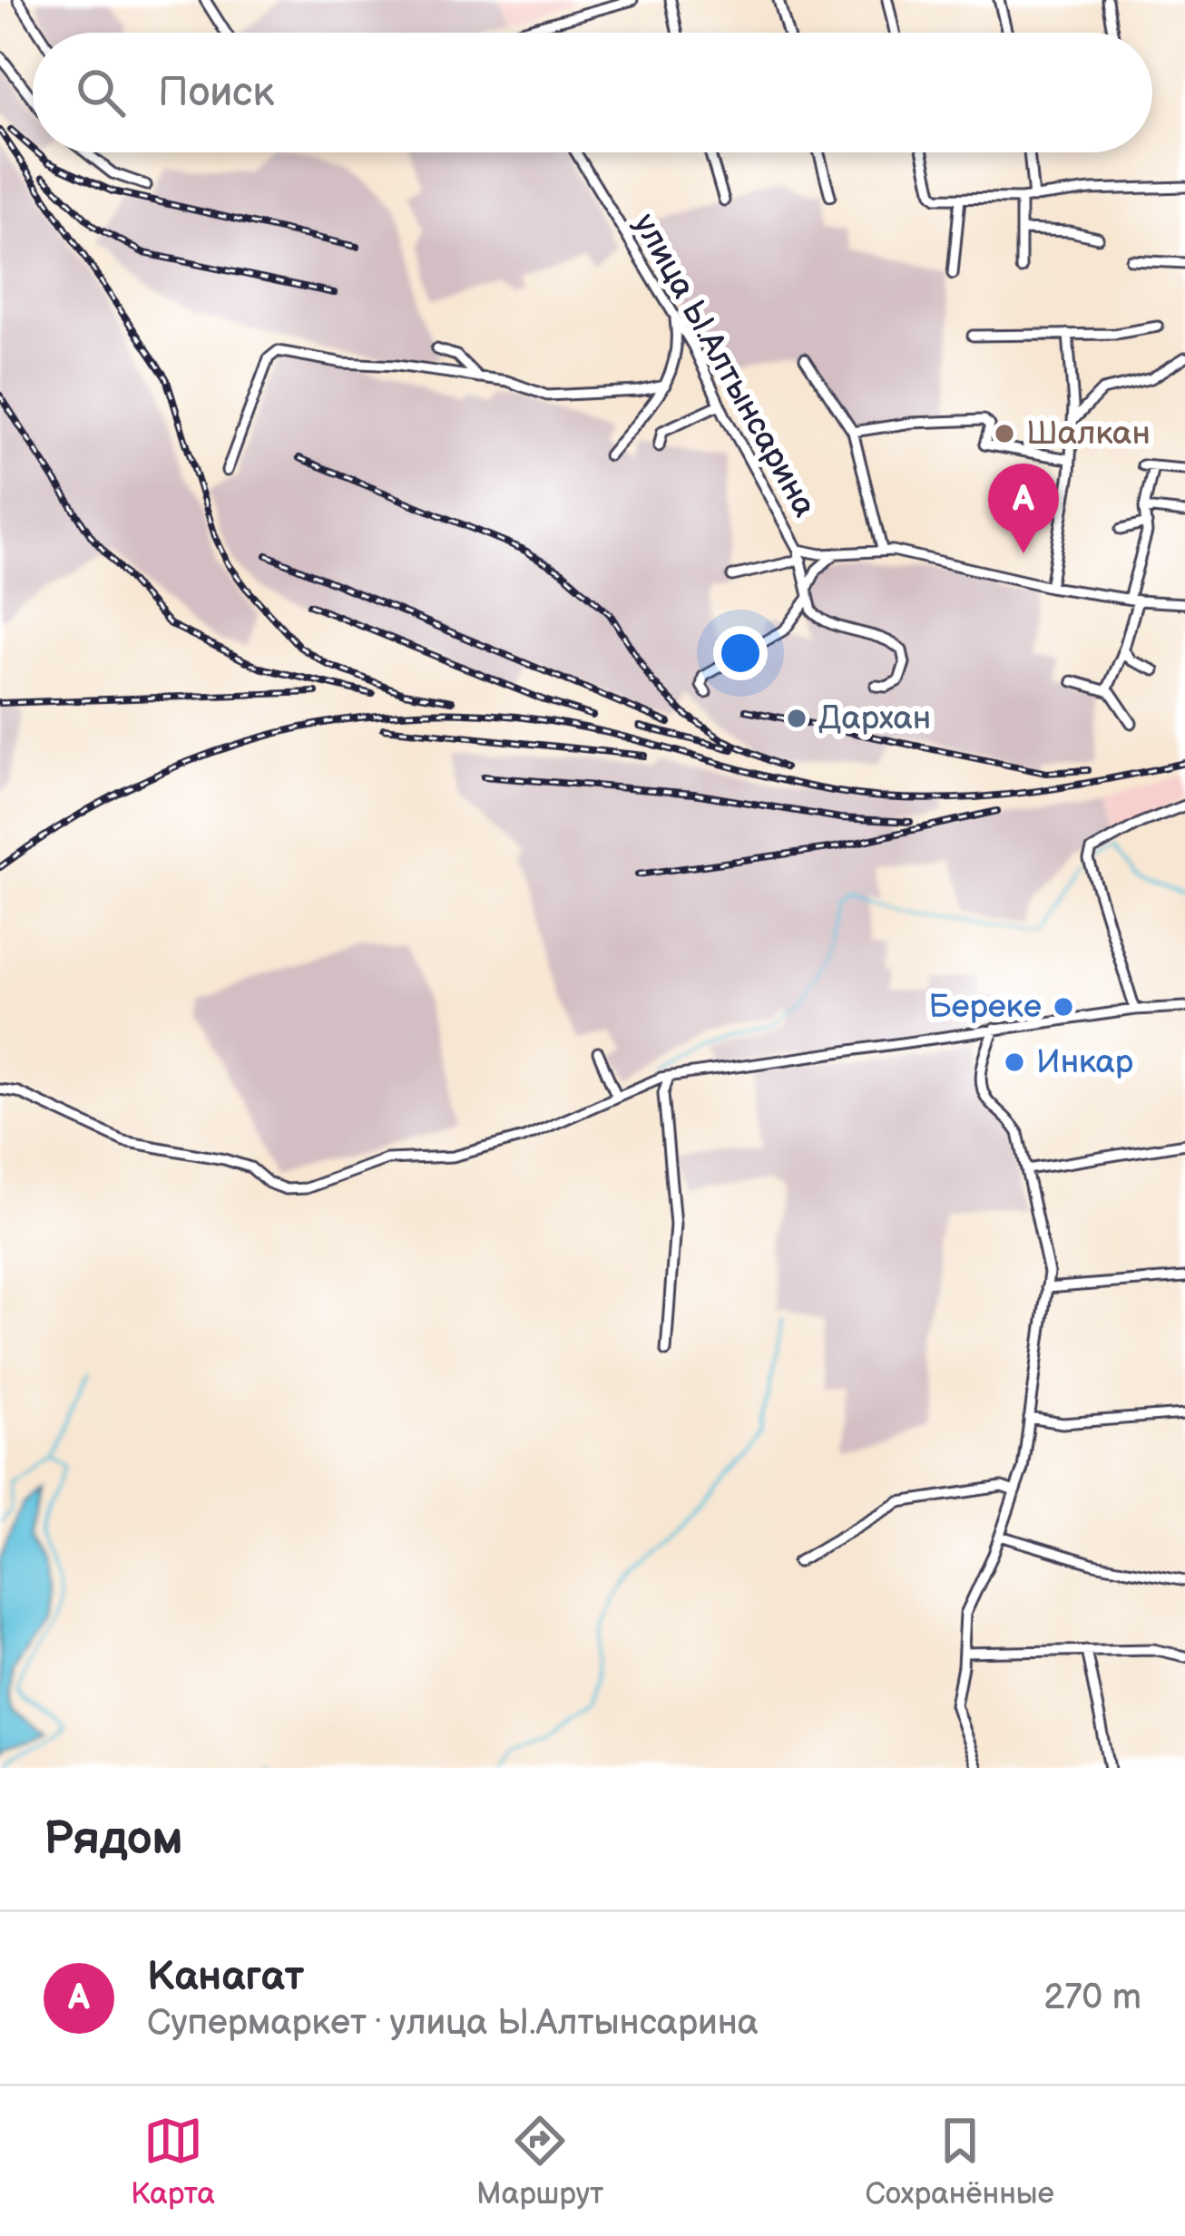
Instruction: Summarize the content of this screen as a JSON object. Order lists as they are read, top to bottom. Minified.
{"streets":{"street":["улица Ы.Алтынсарина"]},"places":["Шалкан","Дархан","Береке","Инкар"],"page":{"search":"Поиск","pins":"A","heading":"Рядом","list":[{"mark":"A","name":"Канагат","note":"Супермаркет · улица Ы.Алтынсарина","value":"270 m"}],"nav":["Карта","Маршрут","Сохранённые"]}}
